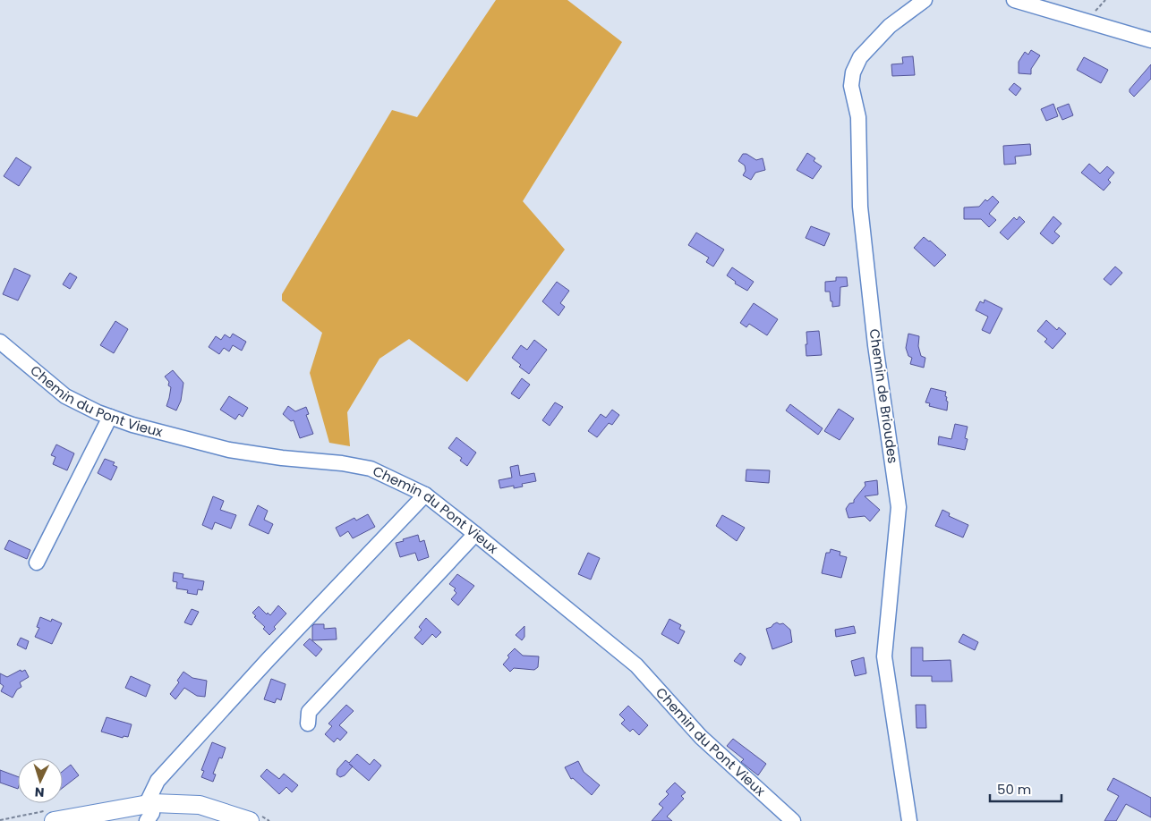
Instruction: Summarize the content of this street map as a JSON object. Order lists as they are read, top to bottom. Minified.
{"streets":{"street":["Chemin de Brioudes","Chemin du Pont Vieux"]},"scale_bar":"50 m","north":"bottom"}
